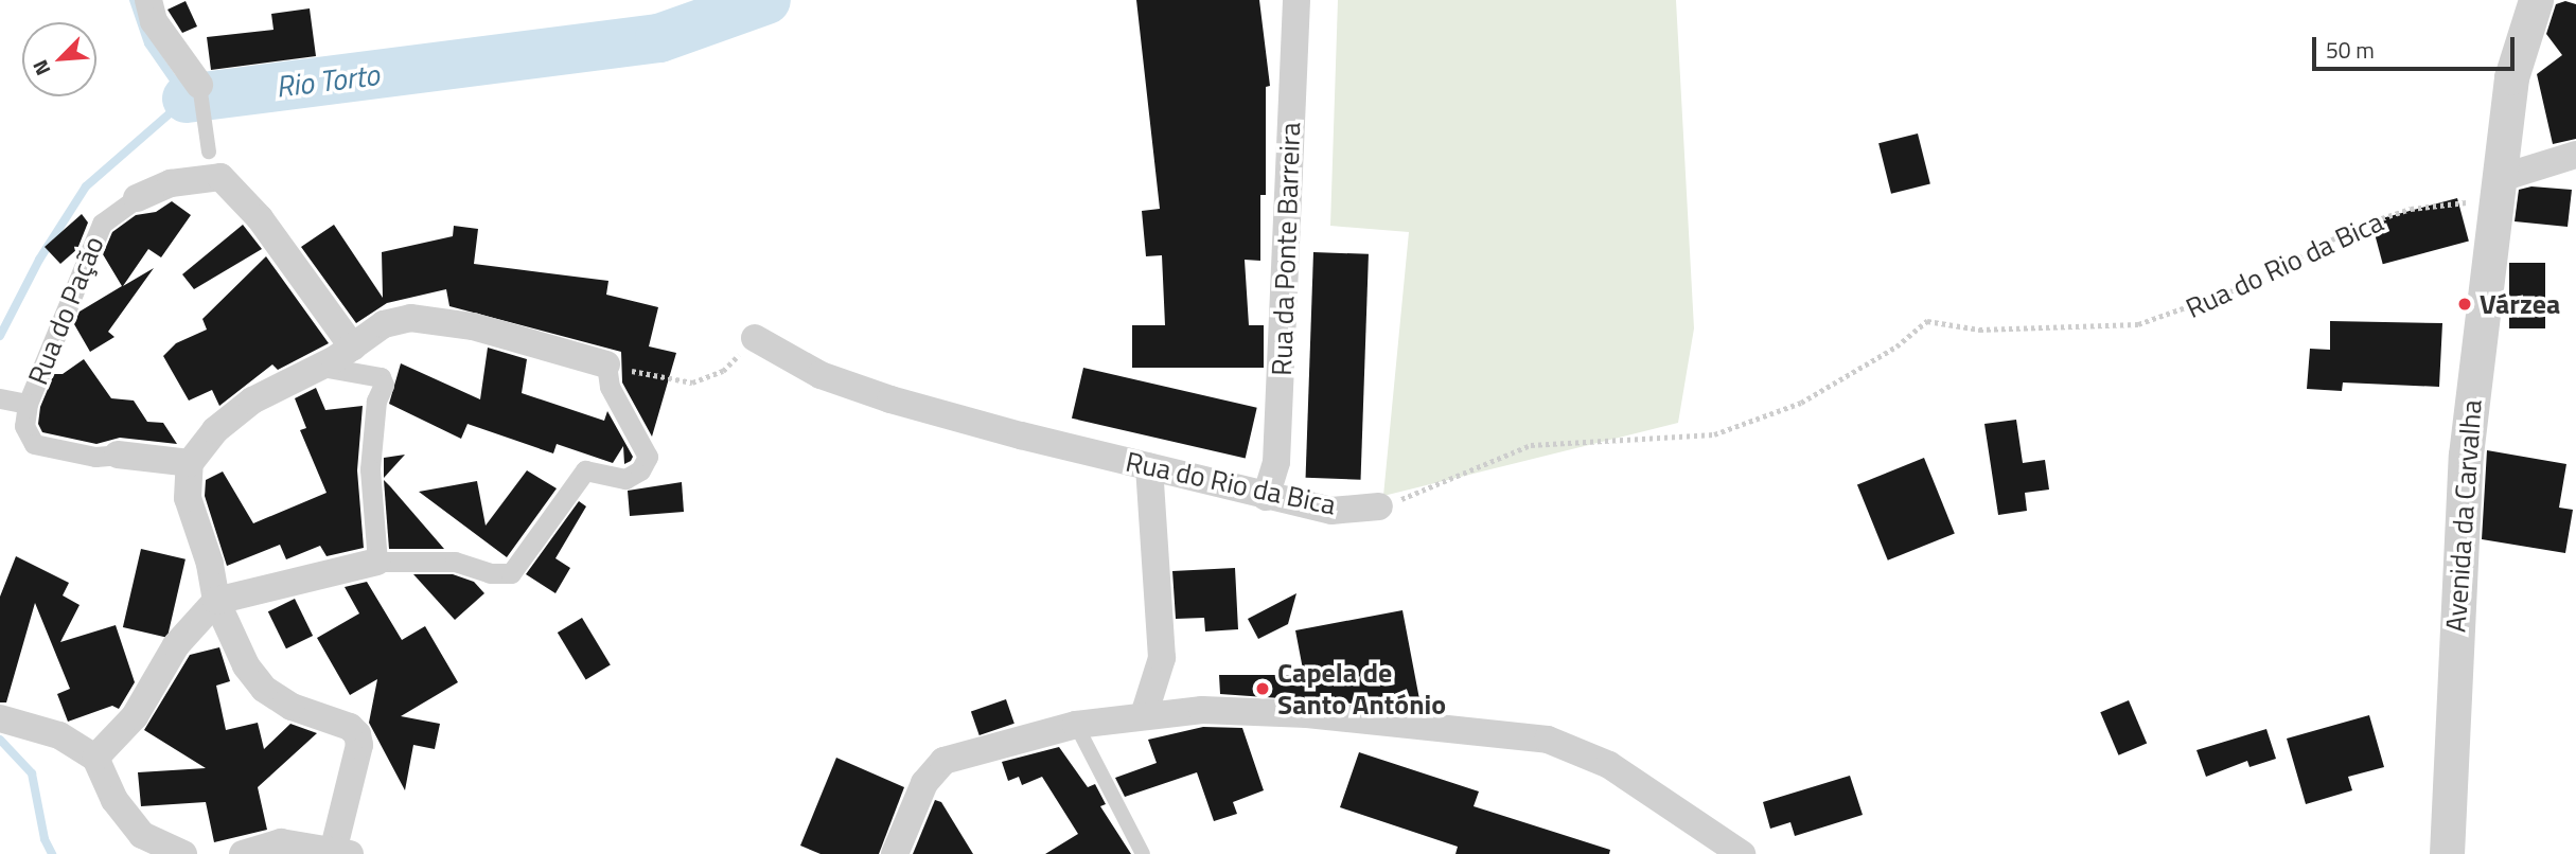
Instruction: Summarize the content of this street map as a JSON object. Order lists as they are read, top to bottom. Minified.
{"streets":{"street":["Rua da Ponte Barreira","Rua do Rio da Bica","Rua do Pação","Avenida da Carvalha"]},"crossings":[["Rua da Ponte Barreira","Rua do Rio da Bica"],["Rua do Rio da Bica","Avenida da Carvalha"]],"water":["Rio Torto"],"places":["Várzea","Capela de Santo António"],"scale_bar":"50 m","north":"bottom left"}
